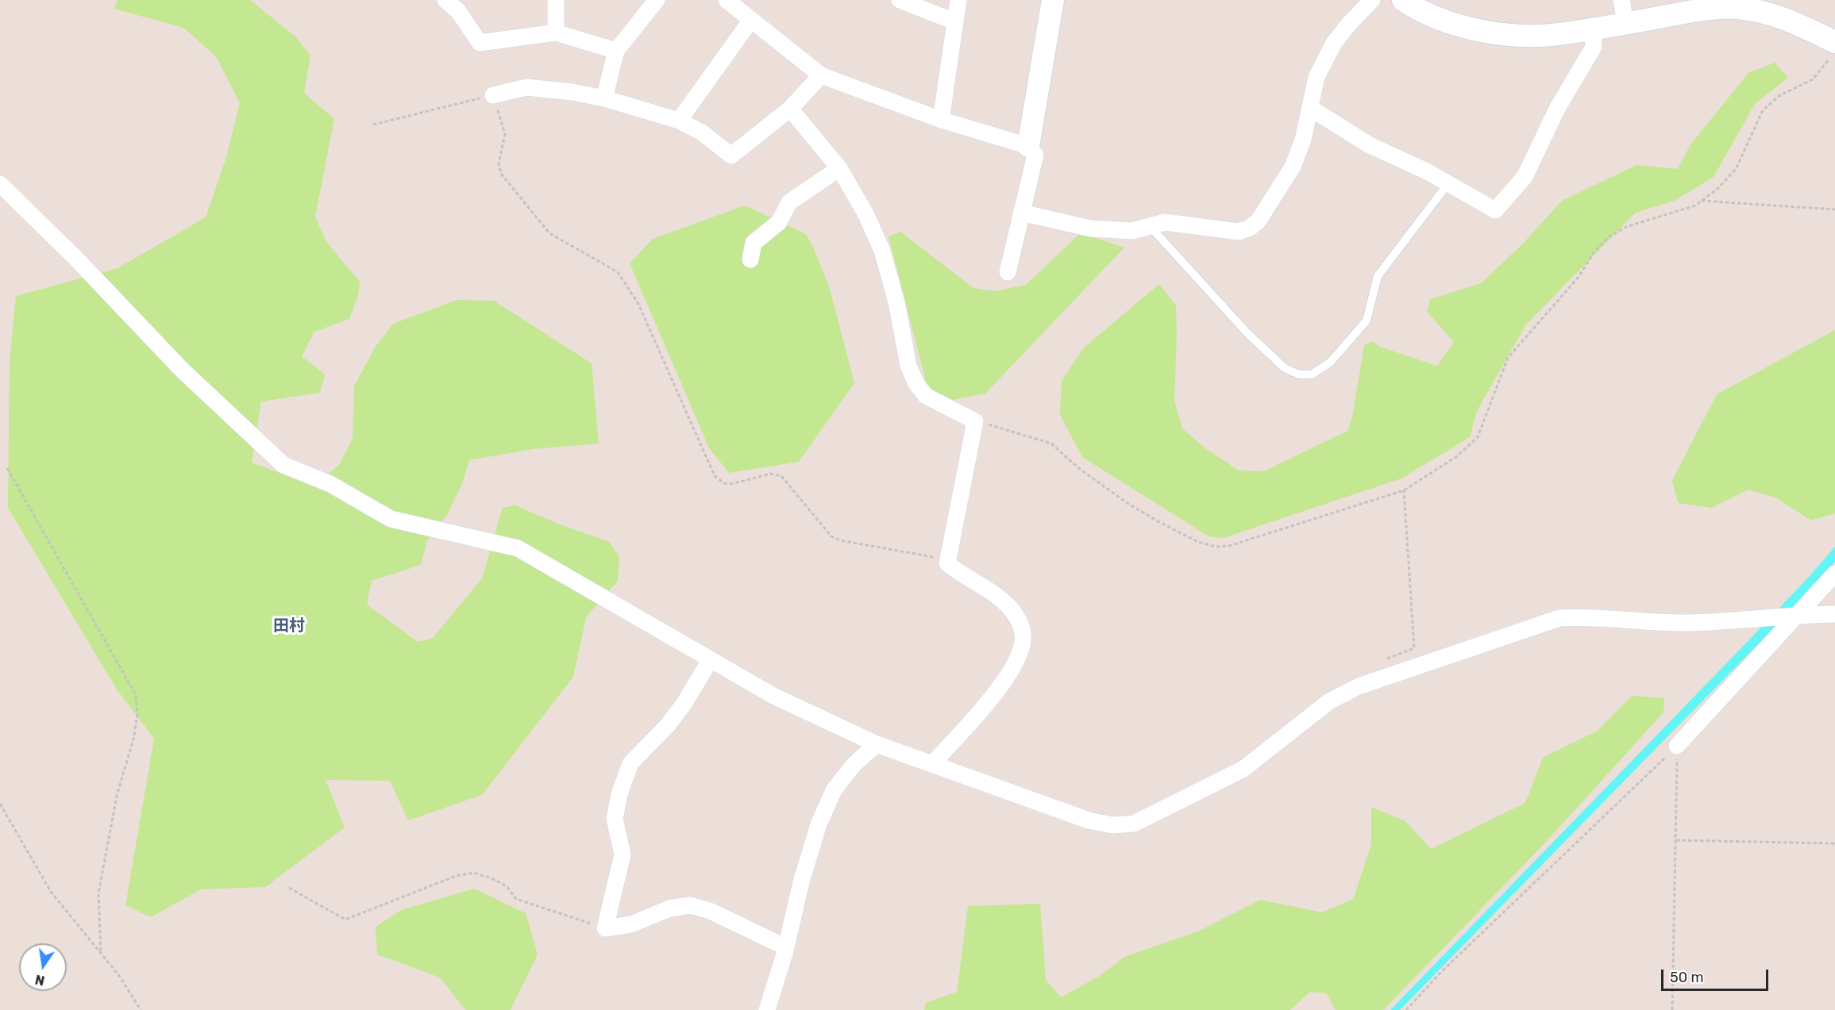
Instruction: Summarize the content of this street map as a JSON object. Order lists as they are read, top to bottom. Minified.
{"districts":["田村"],"scale_bar":"50 m","north":"bottom"}
